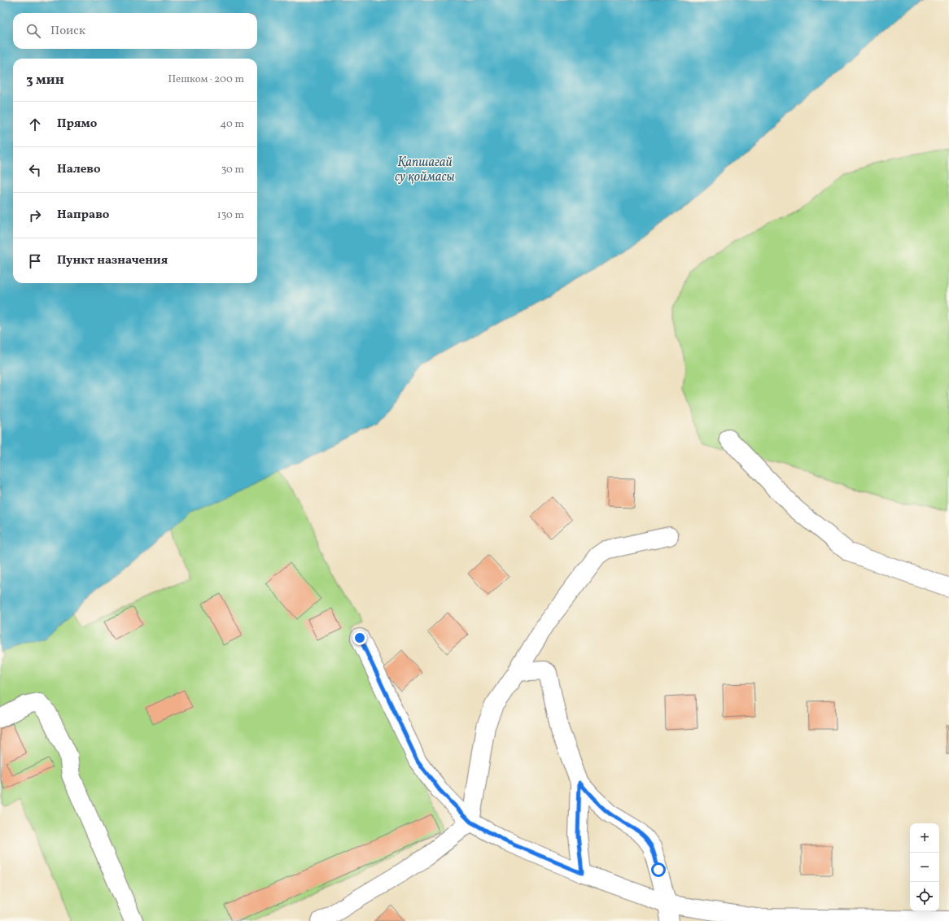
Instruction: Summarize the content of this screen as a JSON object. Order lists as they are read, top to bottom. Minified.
{"water":["Қапшағай су қоймасы"],"page":{"search":"Поиск","heading":["3 мин","Пешком · 200 m"],"list":[["Прямо","40 m"],["Налево","30 m"],["Направо","130 m"],"Пункт назначения"],"map_buttons":["+","−"]}}
